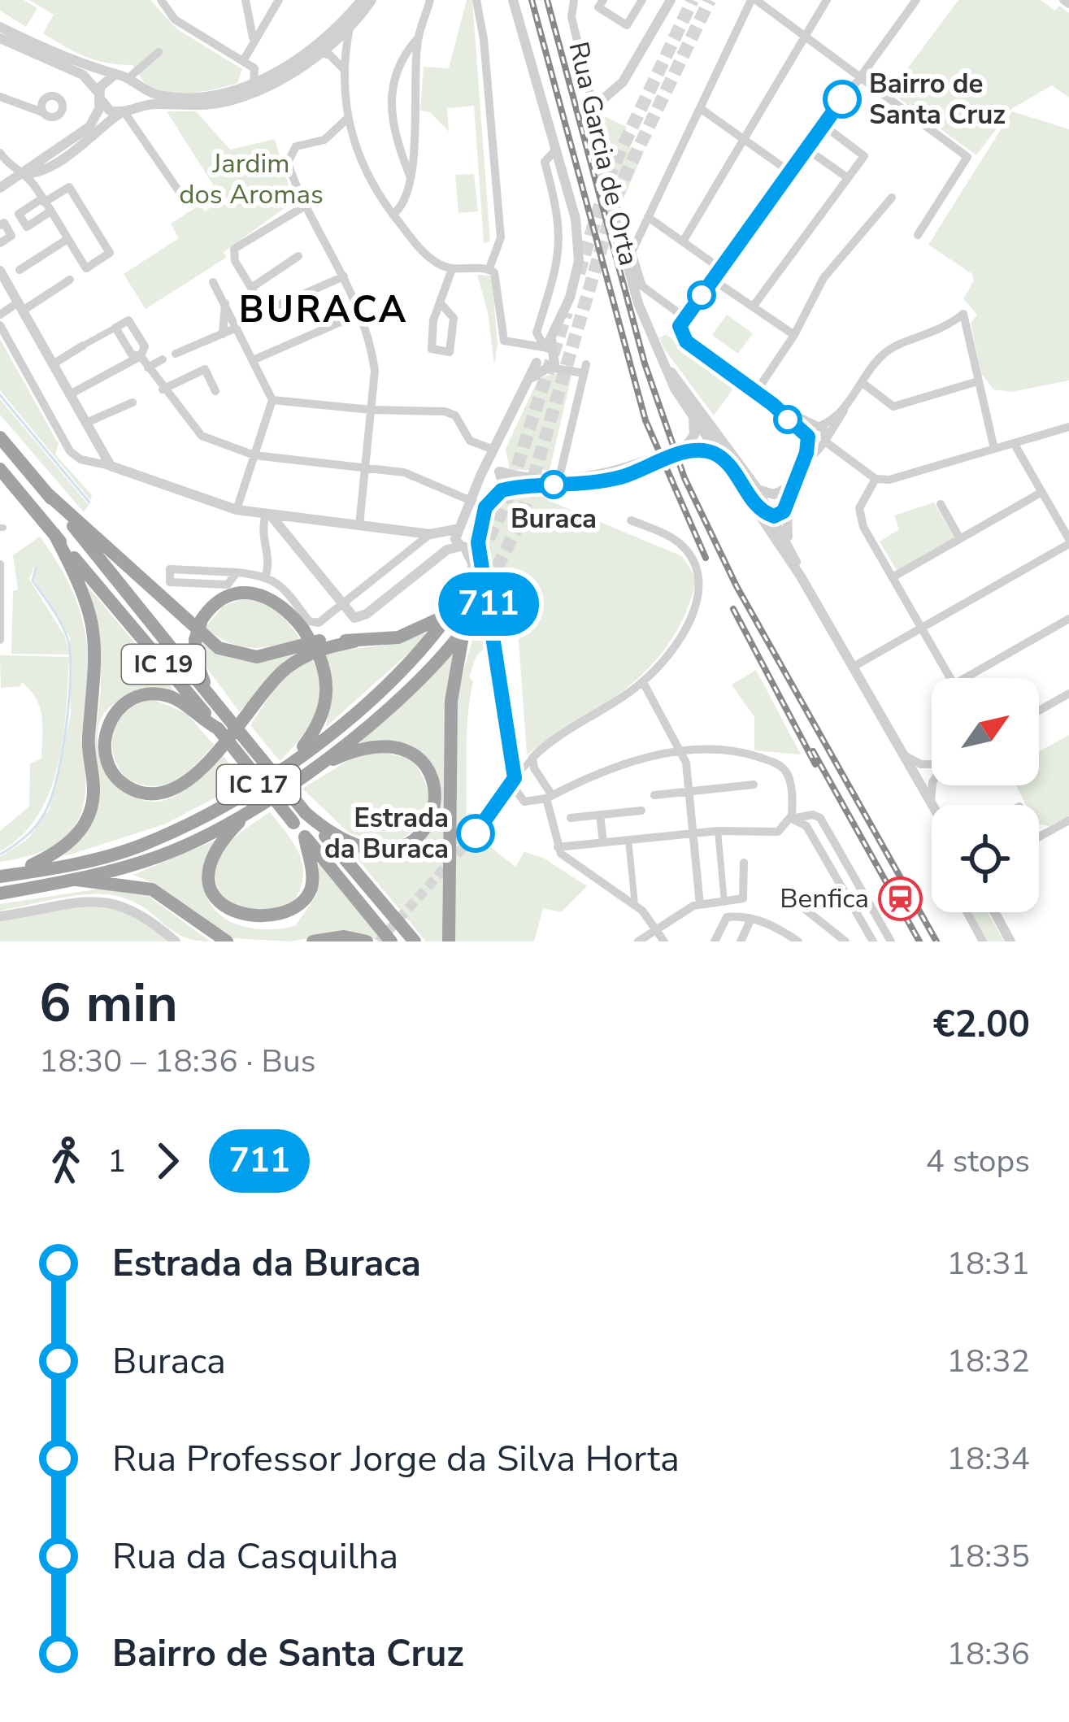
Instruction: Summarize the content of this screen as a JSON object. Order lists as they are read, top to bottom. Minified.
{"streets":{"highway":["IC 19","IC 17"],"street":["Rua Garcia de Orta"]},"districts":["BURACA"],"parks":["Jardim dos Aromas"],"places":{"other":["Bairro de Santa Cruz","Buraca","Estrada da Buraca"],"station":["Benfica"]},"lines":["bus line 711"],"north":"top right","page":{"on_map":"711","heading":["6 min","18:30 – 18:36 · Bus","€2.00"],"legs":["1","711","4 stops"],"list":[{"name":"Estrada da Buraca","value":"18:31"},{"name":"Buraca","value":"18:32"},{"name":"Rua Professor Jorge da Silva Horta","value":"18:34"},{"name":"Rua da Casquilha","value":"18:35"},{"name":"Bairro de Santa Cruz","value":"18:36"}]}}
